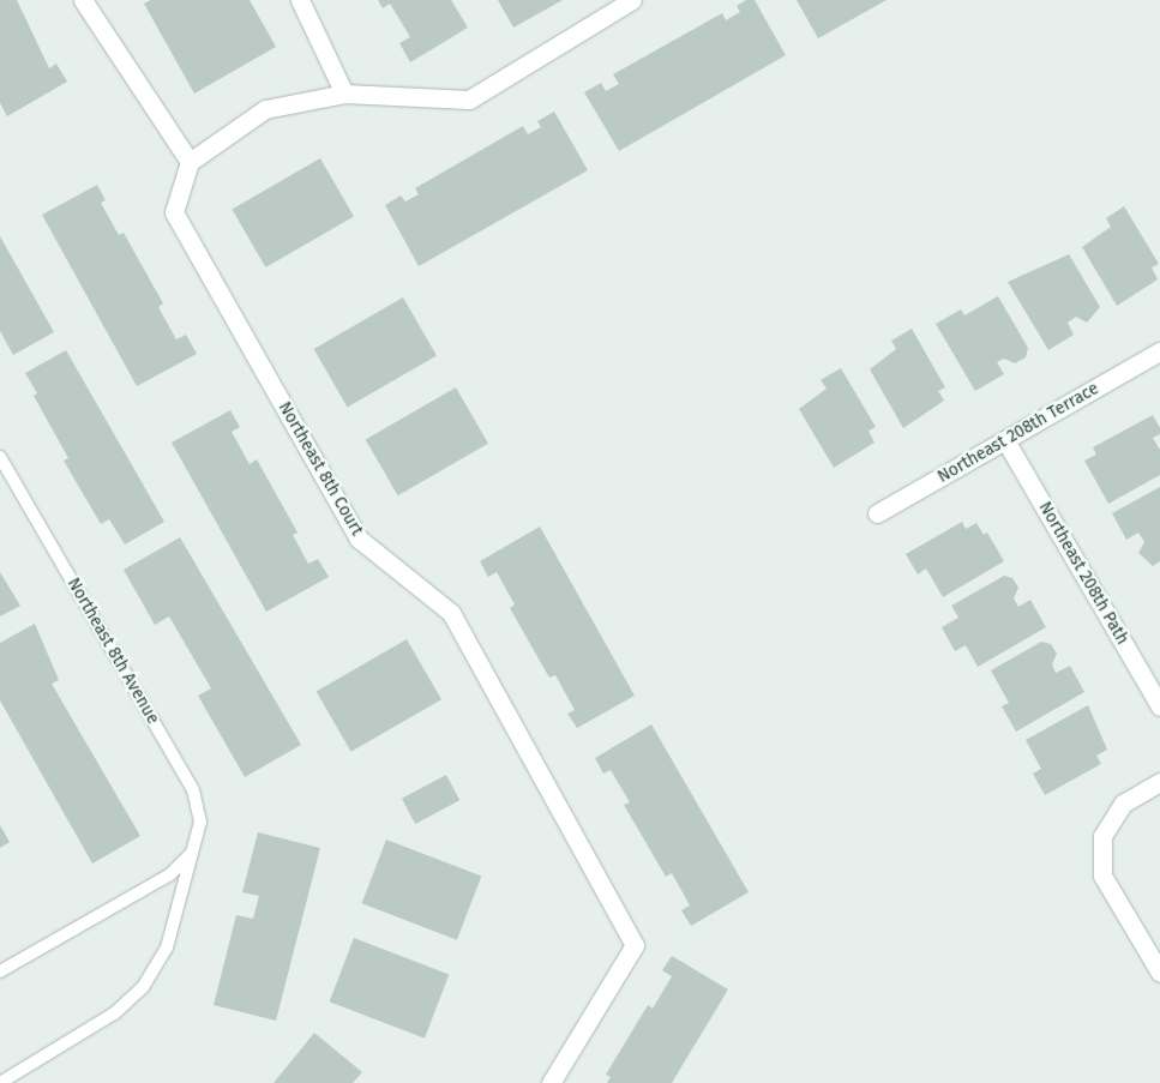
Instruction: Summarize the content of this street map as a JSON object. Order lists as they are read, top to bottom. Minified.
{"streets":{"street":["Northeast 208th Terrace","Northeast 8th Court","Northeast 208th Path"],"lane":["Northeast 8th Avenue"]},"crossings":[["Northeast 208th Terrace","Northeast 208th Path"]]}
